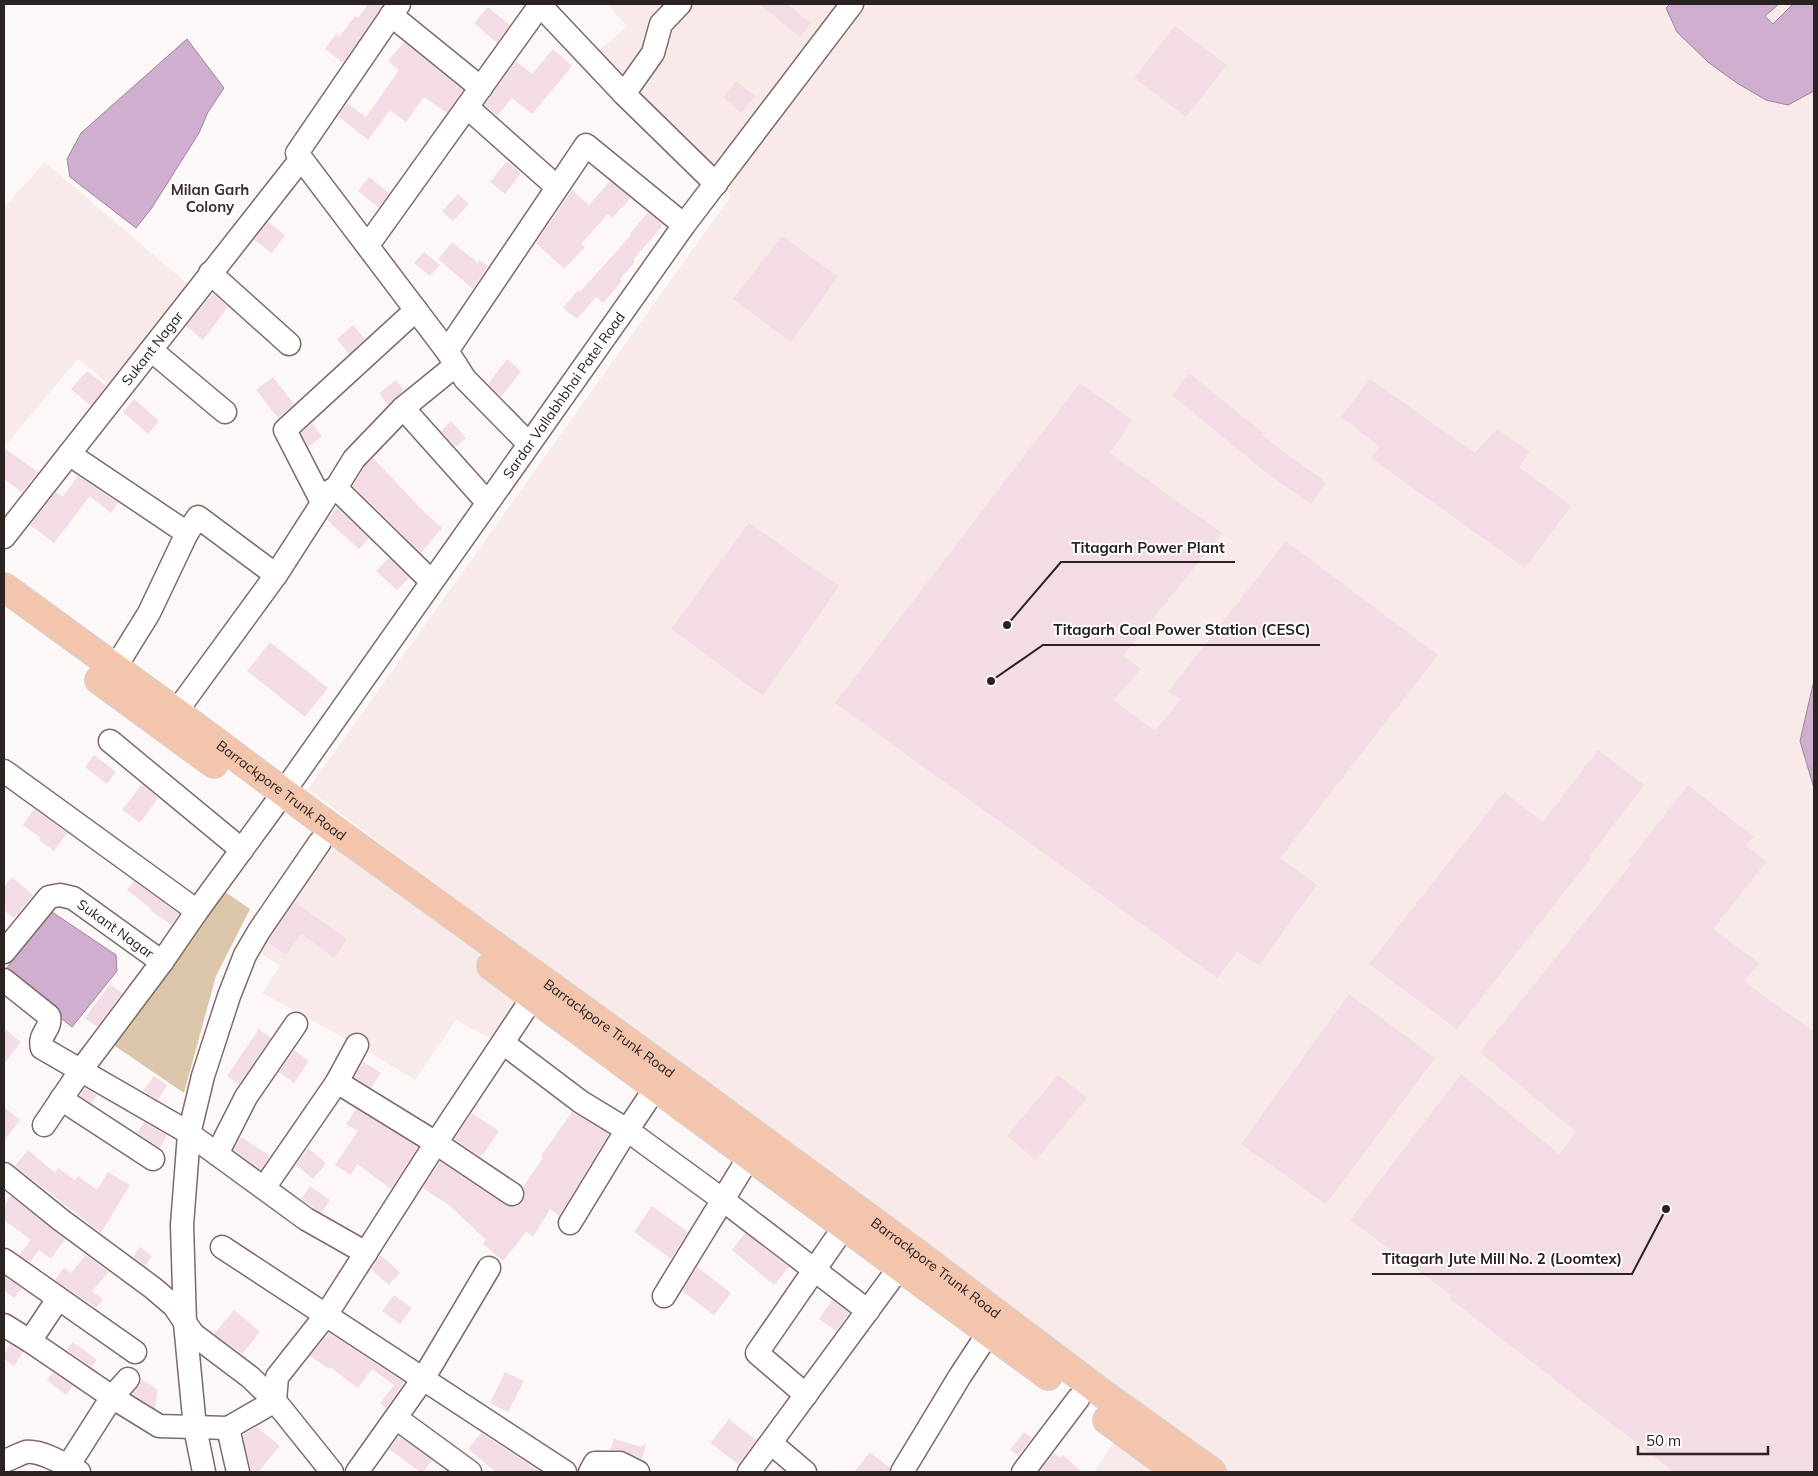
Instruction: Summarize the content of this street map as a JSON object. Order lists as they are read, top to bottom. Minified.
{"streets":{"main road":["Barrackpore Trunk Road"],"street":["Sukant Nagar","Sardar Vallabhbhai Patel Road"]},"crossings":[["Sukant Nagar","Sardar Vallabhbhai Patel Road"],["Sardar Vallabhbhai Patel Road","Barrackpore Trunk Road"]],"districts":["Milan Garh Colony"],"places":["Titagarh Power Plant","Titagarh Coal Power Station (CESC)","Titagarh Jute Mill No. 2 (Loomtex)"],"scale_bar":"50 m"}
